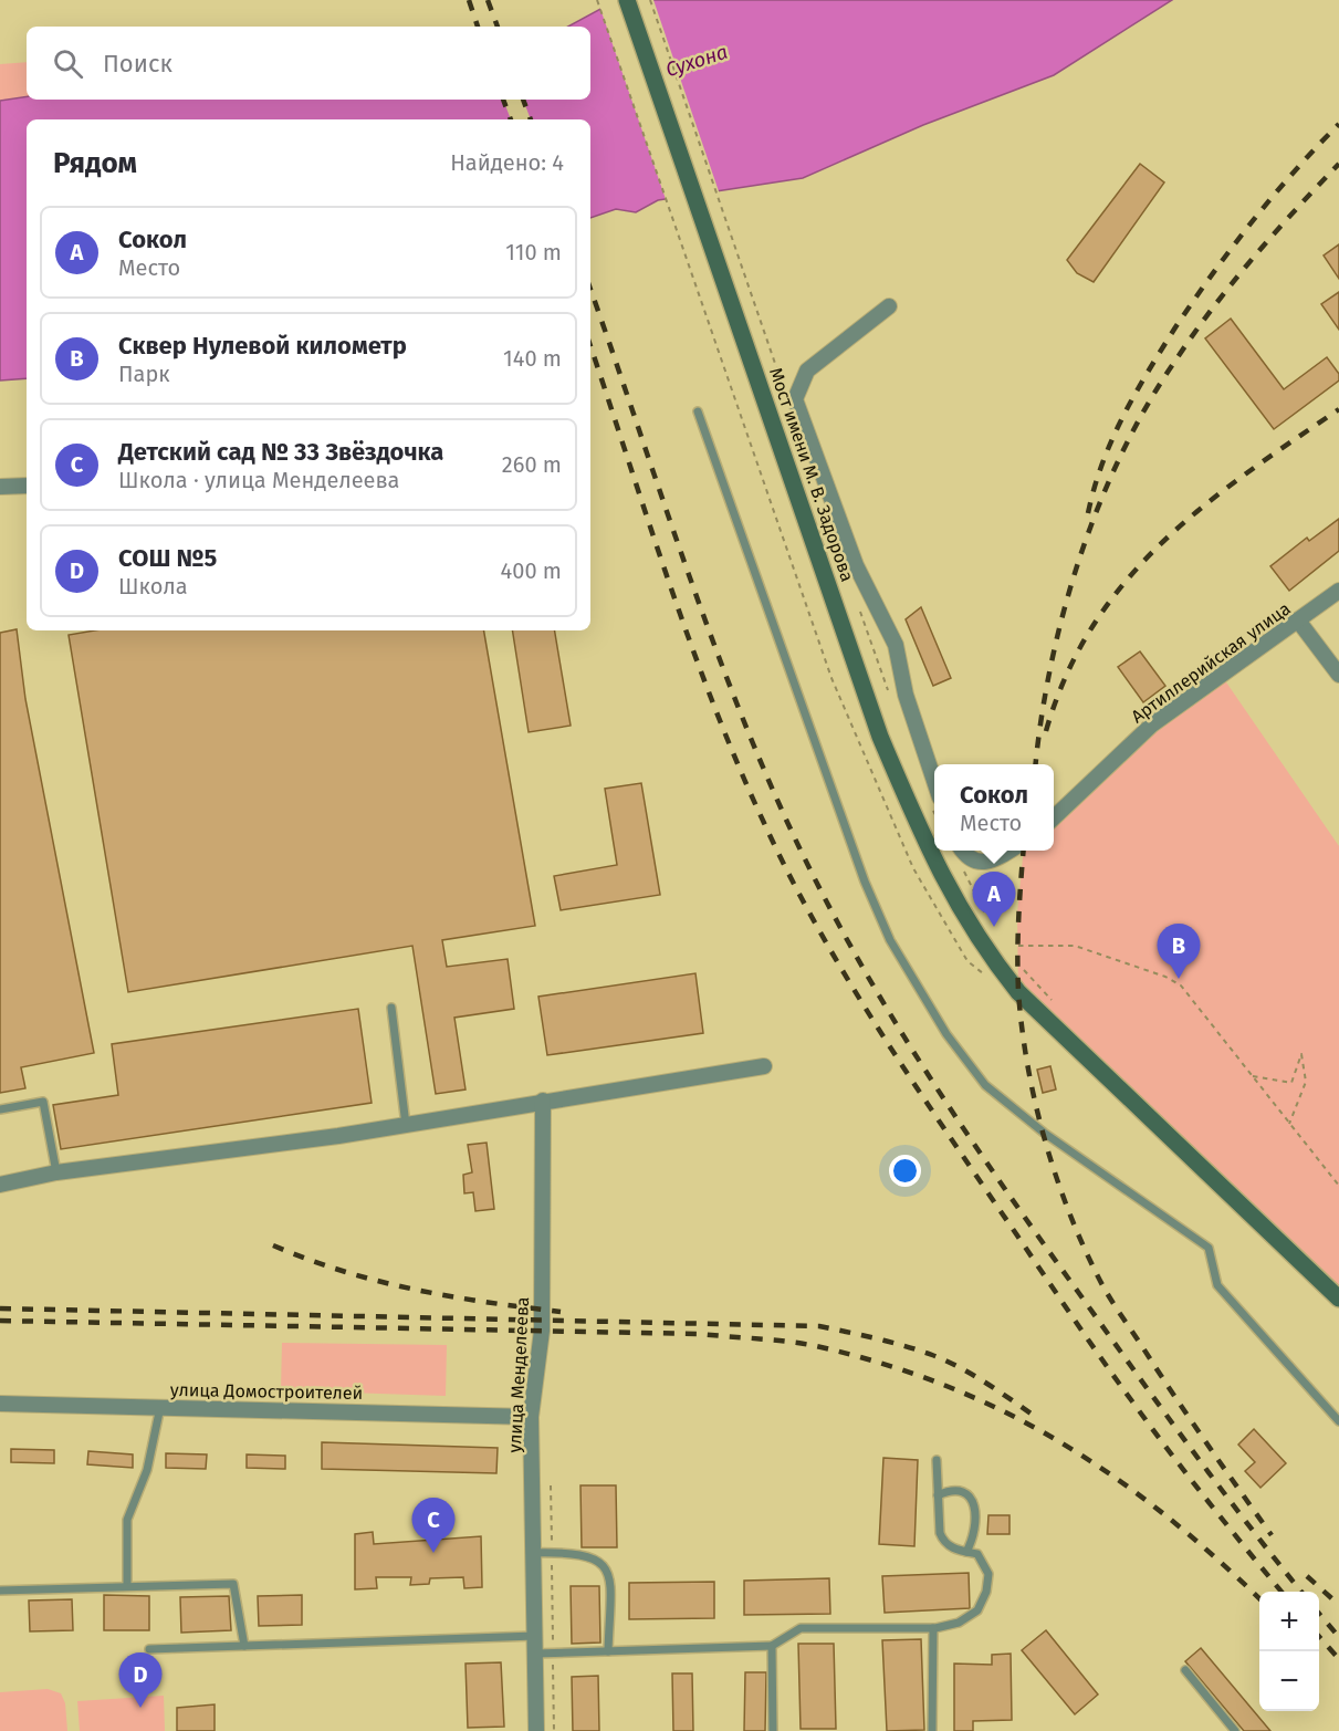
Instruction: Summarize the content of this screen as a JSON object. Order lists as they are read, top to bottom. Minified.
{"streets":{"main road":["Мост имени М. В. Задорова"],"street":["Артиллерийская улица","улица Менделеева","улица Домостроителей"]},"crossings":[["улица Менделеева","улица Домостроителей"]],"water":["Сухона"],"page":{"search":"Поиск","heading":["Рядом","Найдено: 4"],"list":[{"mark":"A","name":"Сокол","note":"Место","value":"110 m"},{"mark":"B","name":"Сквер Нулевой километр","note":"Парк","value":"140 m"},{"mark":"C","name":"Детский сад № 33 Звёздочка","note":"Школа · улица Менделеева","value":"260 m"},{"mark":"D","name":"СОШ №5","note":"Школа","value":"400 m"}],"popup":["Сокол","Место"],"pins":["A","B","C","D"],"map_buttons":["+","−"]}}
